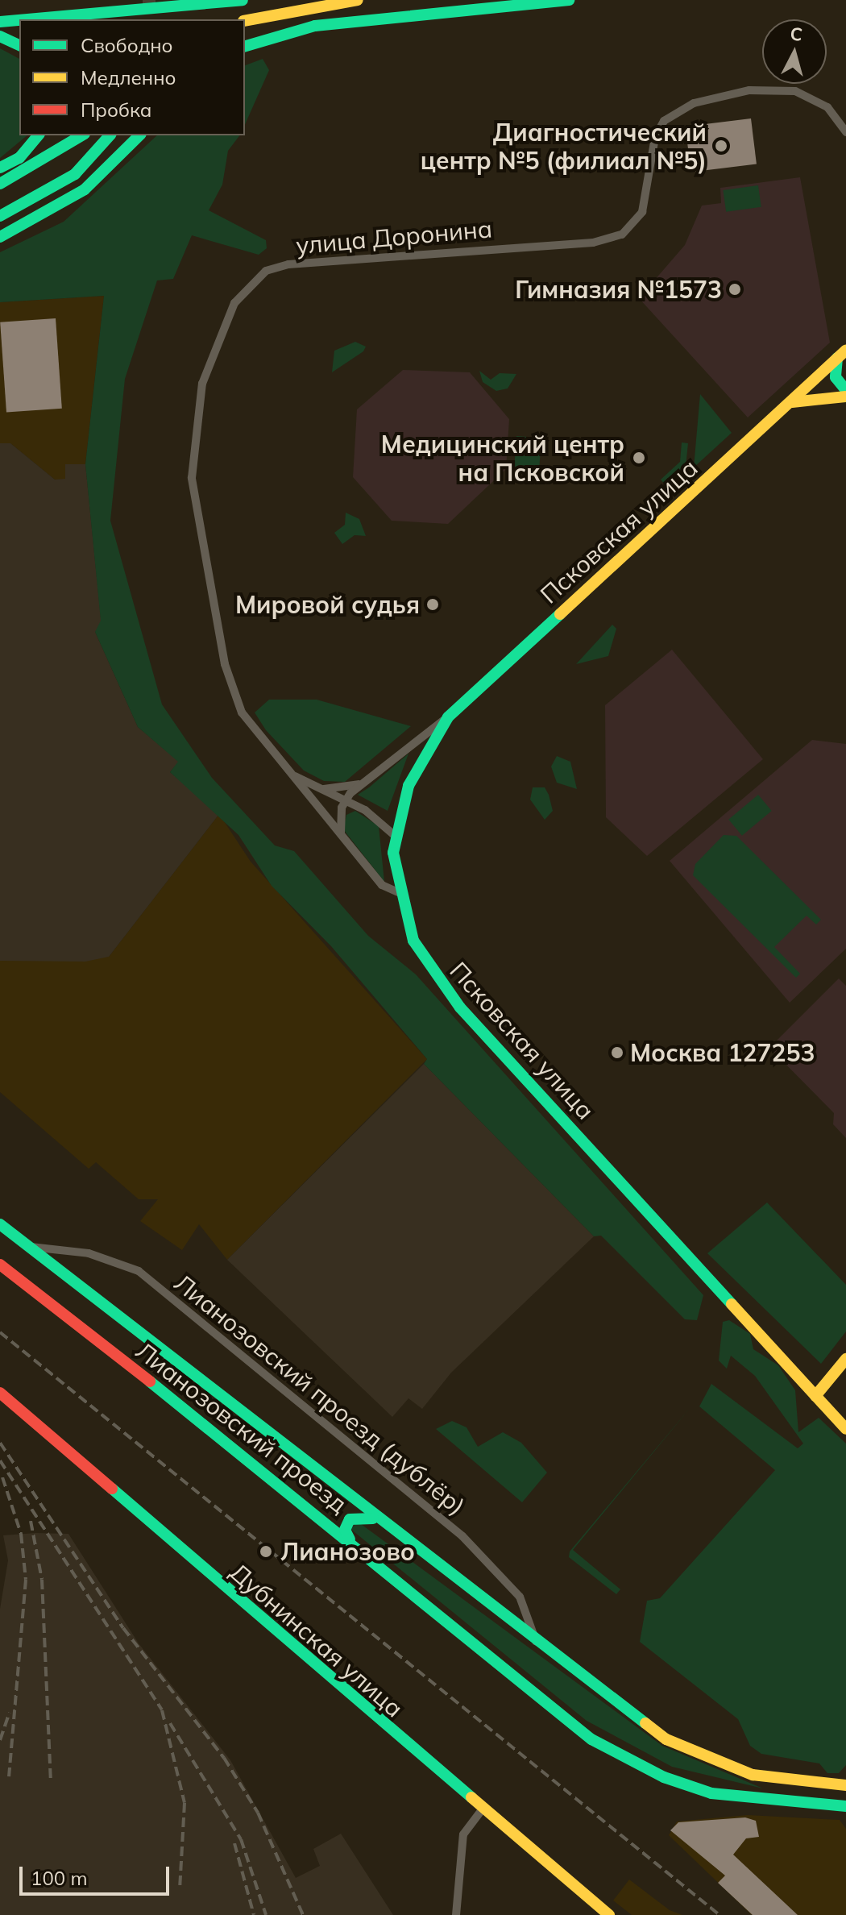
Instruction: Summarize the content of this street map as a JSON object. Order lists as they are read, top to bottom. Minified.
{"streets":{"main road":["Псковская улица","Лианозовский проезд","Дубнинская улица"],"street":["улица Доронина","Лианозовский проезд (дублёр)"]},"crossings":[["Лианозовский проезд (дублёр)","Лианозовский проезд"]],"places":["Диагностический центр №5 (филиал №5)","Гимназия №1573","Медицинский центр на Псковской","Мировой судья","Москва 127253","Лианозово"],"legend":["Свободно","Медленно","Пробка"],"scale_bar":"100 m","north":"top"}
